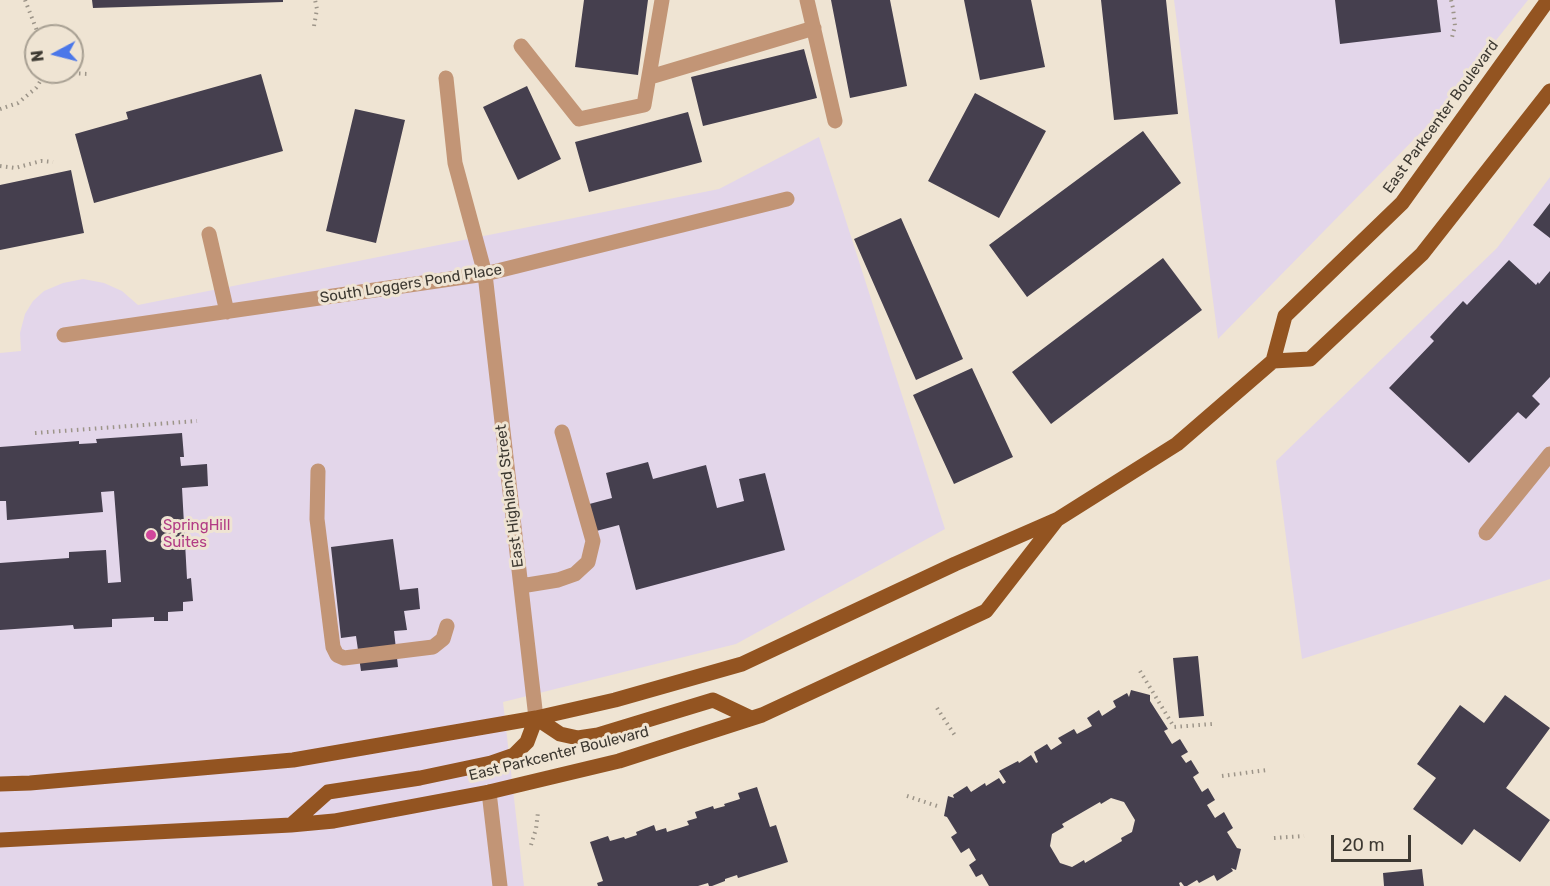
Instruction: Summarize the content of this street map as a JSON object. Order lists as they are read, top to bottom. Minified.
{"streets":{"main road":["East Parkcenter Boulevard"],"street":["South Loggers Pond Place","East Highland Street"]},"crossings":[["East Parkcenter Boulevard","East Highland Street"],["South Loggers Pond Place","East Highland Street"]],"places":["SpringHill Suites"],"scale_bar":"20 m","north":"left"}
